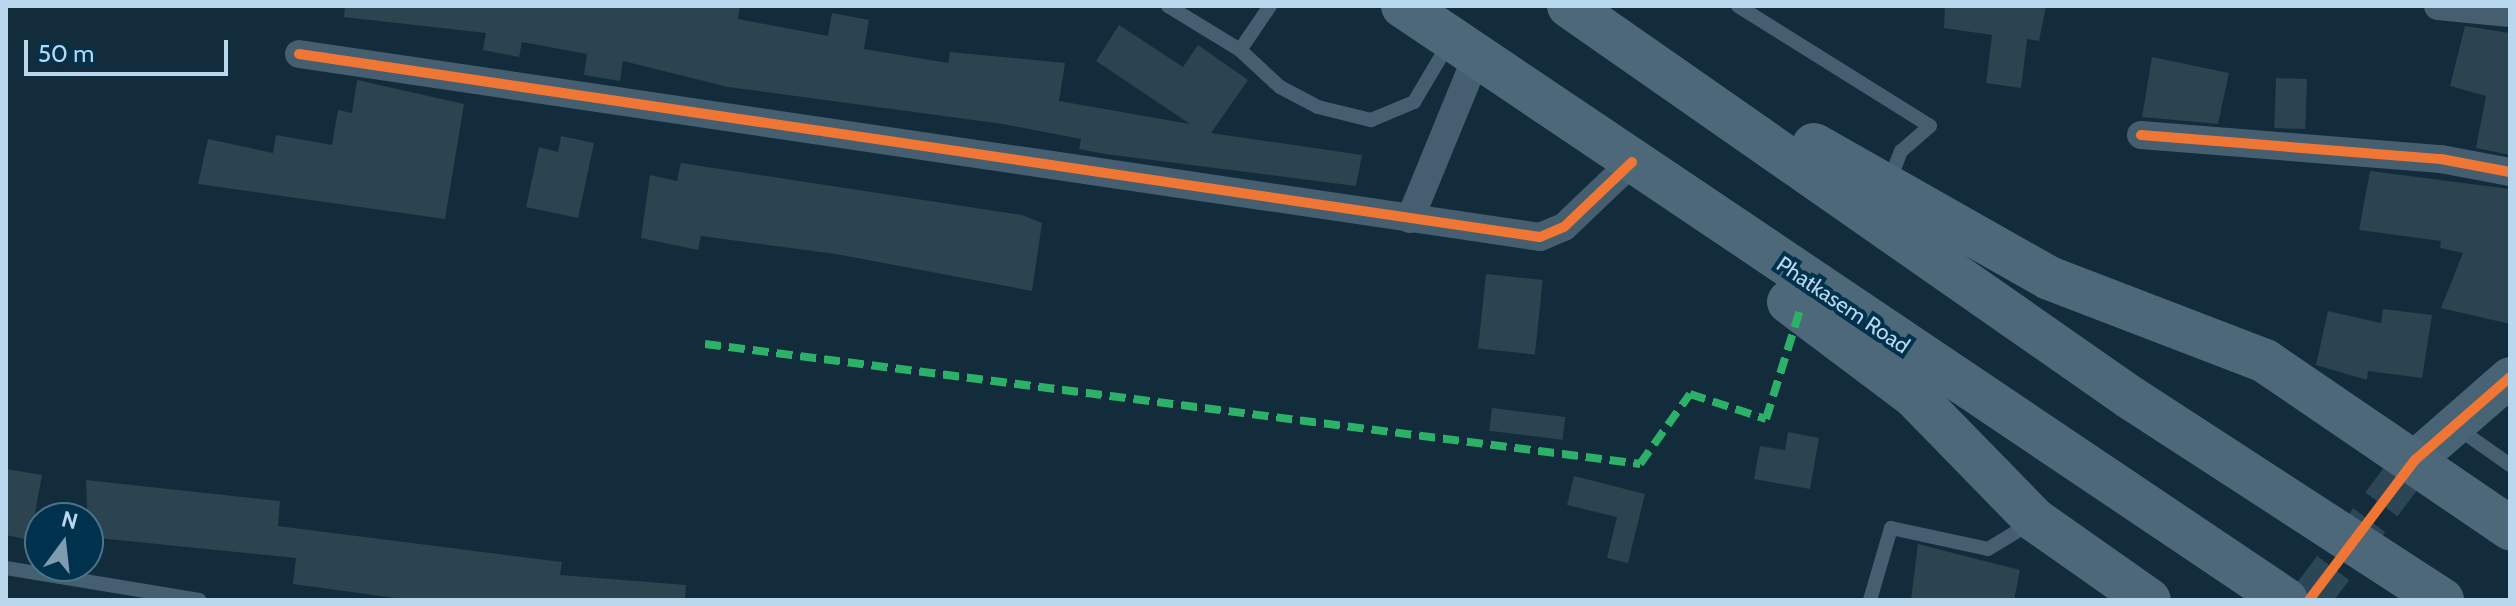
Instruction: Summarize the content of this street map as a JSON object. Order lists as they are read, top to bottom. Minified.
{"streets":{"highway":["Phatkasem Road"]},"scale_bar":"50 m","north":"top"}
